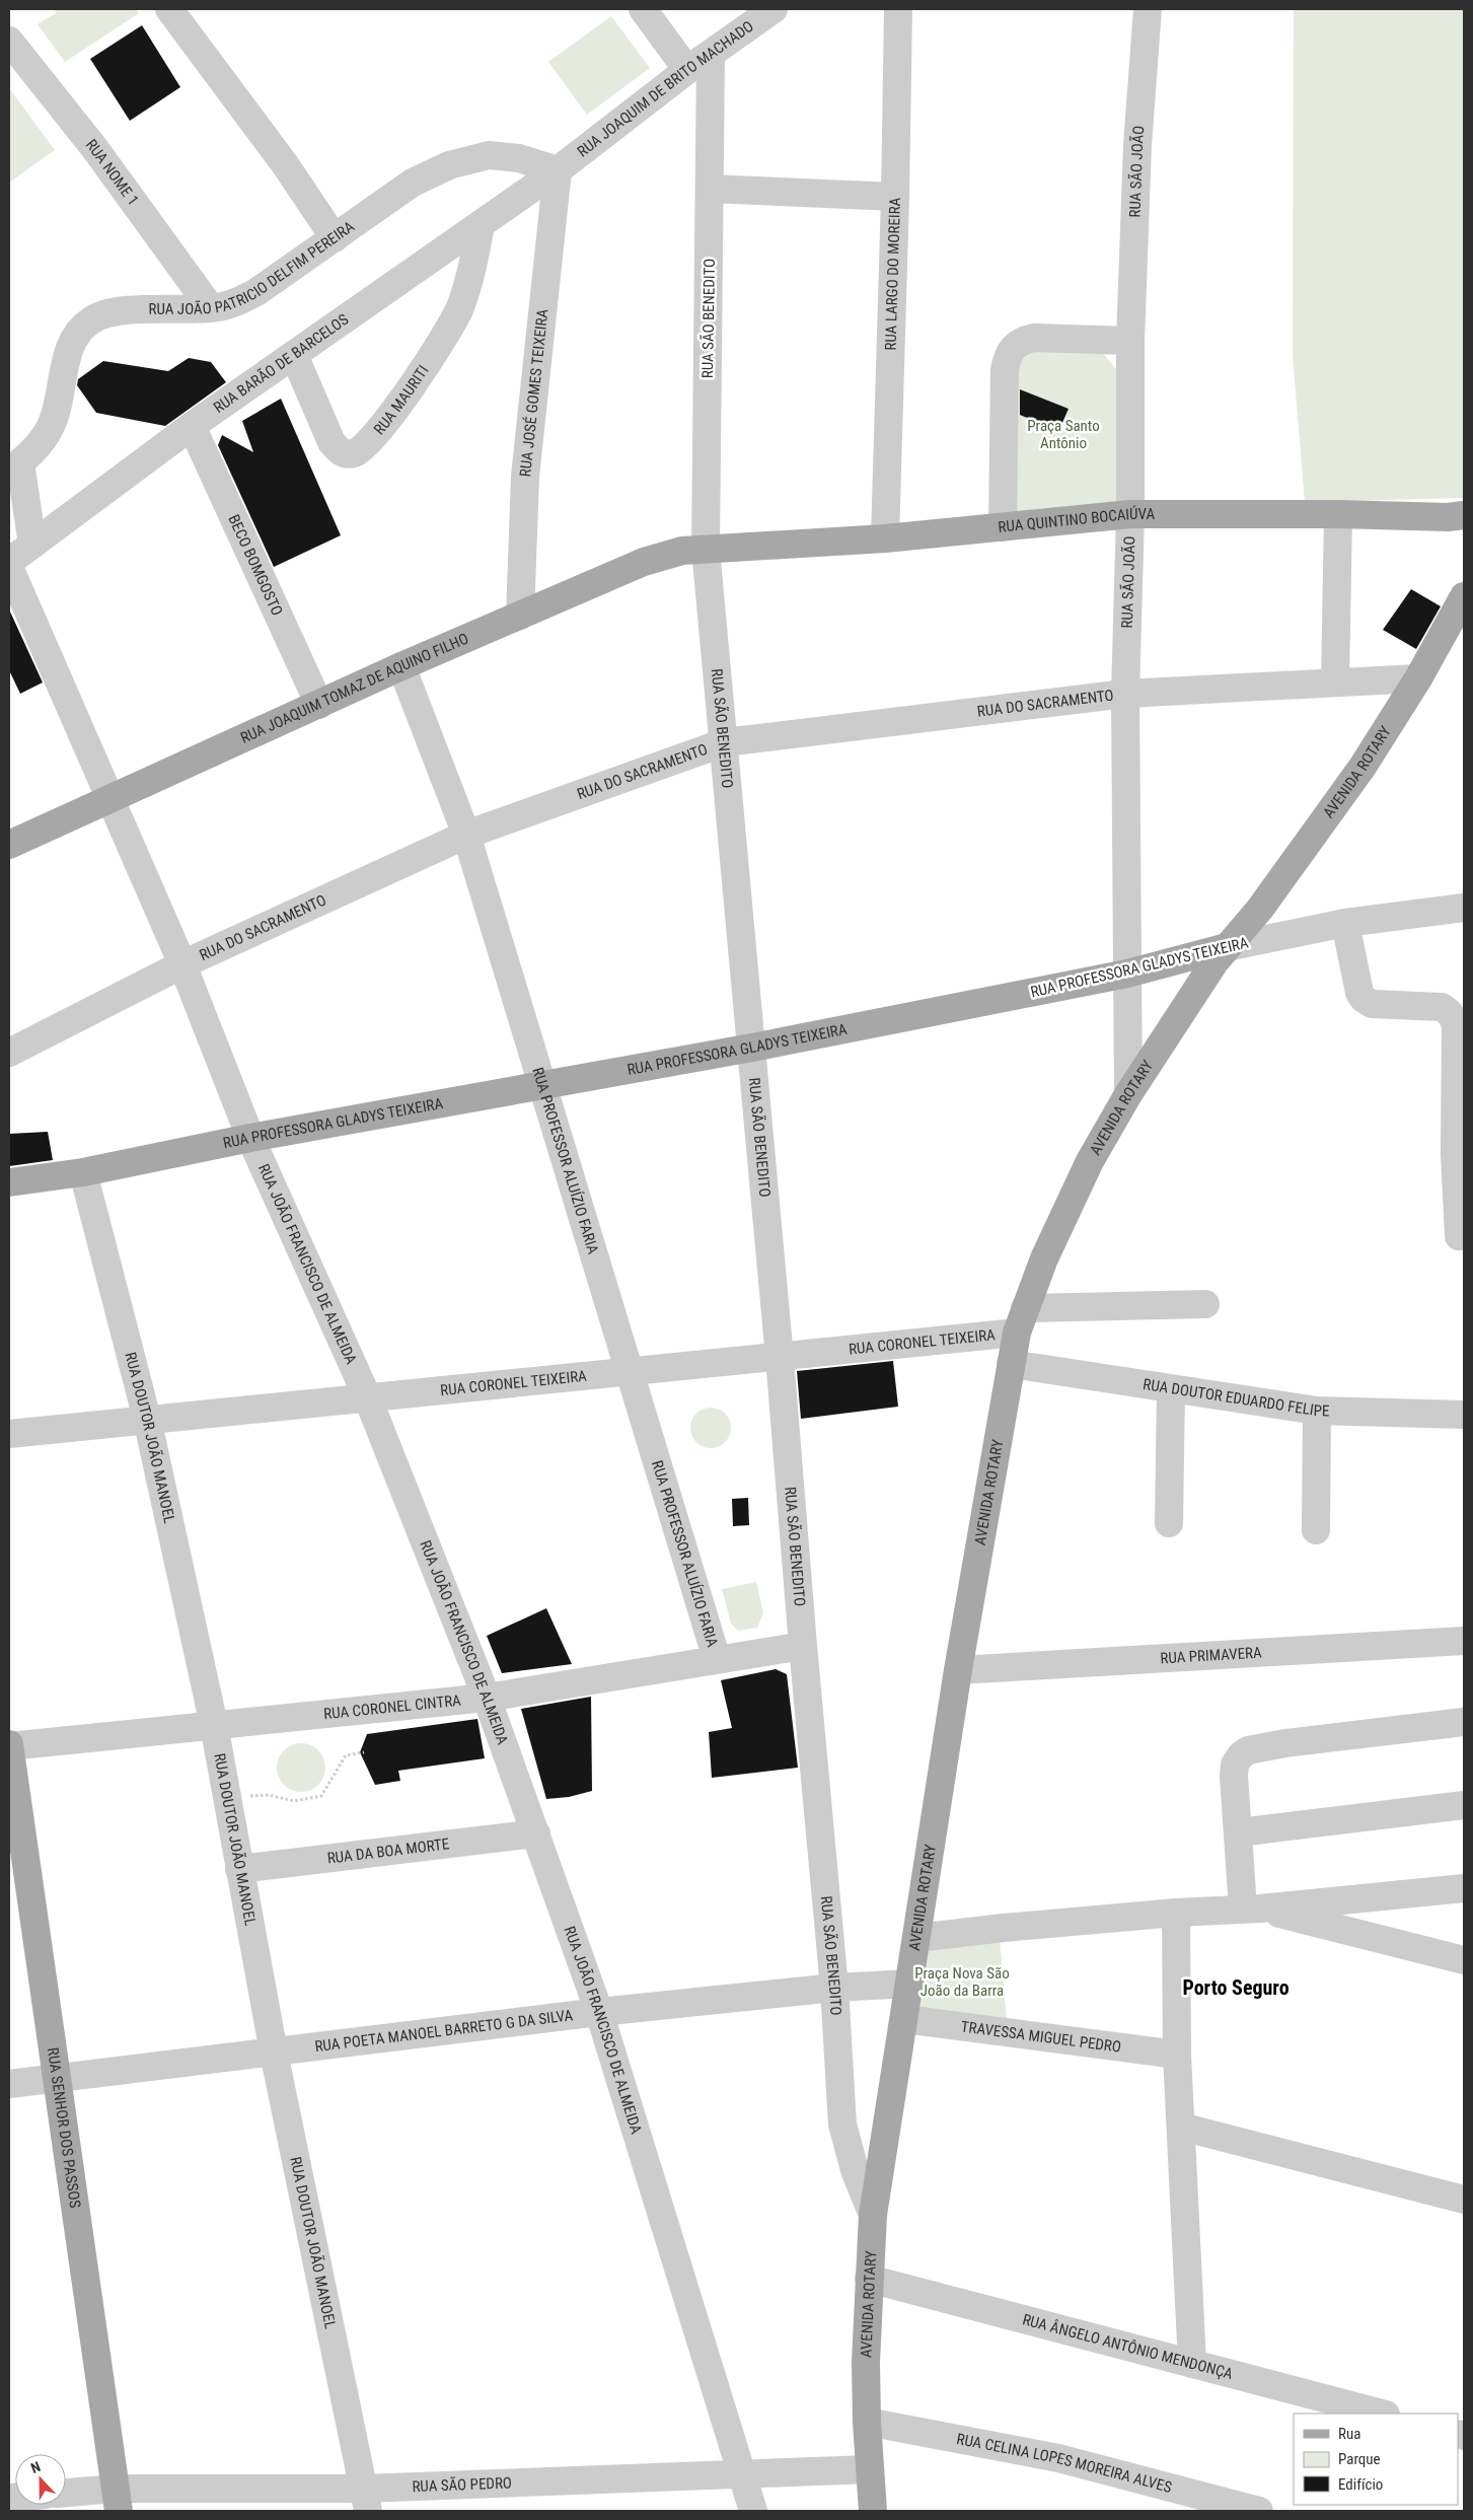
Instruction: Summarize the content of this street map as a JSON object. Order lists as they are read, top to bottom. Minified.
{"streets":{"main road":["RUA QUINTINO BOCAIÚVA","RUA JOAQUIM TOMAZ DE AQUINO FILHO","AVENIDA ROTARY","RUA PROFESSORA GLADYS TEIXEIRA","RUA SENHOR DOS PASSOS"],"street":["RUA JOAQUIM DE BRITO MACHADO","RUA SÃO JOÃO","RUA NOME 1","RUA JOÃO PATRICIO DELFIM PEREIRA","RUA LARGO DO MOREIRA","RUA SÃO BENEDITO","RUA BARÃO DE BARCELOS","RUA JOSÉ GOMES TEIXEIRA","RUA MAURITI","BECO BOMGOSTO","RUA DO SACRAMENTO","RUA PROFESSOR ALUÍZIO FARIA","RUA JOÃO FRANCISCO DE ALMEIDA","RUA CORONEL TEIXEIRA","RUA DOUTOR EDUARDO FELIPE","RUA DOUTOR JOÃO MANOEL","RUA PRIMAVERA","RUA CORONEL CINTRA","RUA DA BOA MORTE","RUA POETA MANOEL BARRETO G DA SILVA","TRAVESSA MIGUEL PEDRO","RUA ÂNGELO ANTÔNIO MENDONÇA","RUA CELINA LOPES MOREIRA ALVES","RUA SÃO PEDRO"]},"crossings":[["RUA JOAQUIM DE BRITO MACHADO","RUA JOÃO PATRICIO DELFIM PEREIRA"],["RUA JOAQUIM DE BRITO MACHADO","RUA SÃO BENEDITO"],["RUA JOAQUIM DE BRITO MACHADO","RUA BARÃO DE BARCELOS"],["RUA JOAQUIM DE BRITO MACHADO","RUA JOSÉ GOMES TEIXEIRA"],["RUA SÃO JOÃO","RUA QUINTINO BOCAIÚVA"],["RUA SÃO JOÃO","RUA DO SACRAMENTO"],["RUA SÃO JOÃO","AVENIDA ROTARY"],["RUA SÃO JOÃO","RUA PROFESSORA GLADYS TEIXEIRA"],["RUA NOME 1","RUA JOÃO PATRICIO DELFIM PEREIRA"],["RUA JOÃO PATRICIO DELFIM PEREIRA","RUA BARÃO DE BARCELOS"],["RUA JOÃO PATRICIO DELFIM PEREIRA","RUA JOSÉ GOMES TEIXEIRA"],["RUA LARGO DO MOREIRA","RUA QUINTINO BOCAIÚVA"],["RUA SÃO BENEDITO","RUA QUINTINO BOCAIÚVA"],["RUA SÃO BENEDITO","RUA JOAQUIM TOMAZ DE AQUINO FILHO"],["RUA SÃO BENEDITO","RUA DO SACRAMENTO"],["RUA SÃO BENEDITO","AVENIDA ROTARY"],["RUA SÃO BENEDITO","RUA PROFESSORA GLADYS TEIXEIRA"],["RUA SÃO BENEDITO","RUA CORONEL TEIXEIRA"],["RUA SÃO BENEDITO","RUA CORONEL CINTRA"],["RUA SÃO BENEDITO","RUA POETA MANOEL BARRETO G DA SILVA"],["RUA BARÃO DE BARCELOS","RUA JOSÉ GOMES TEIXEIRA"],["RUA BARÃO DE BARCELOS","RUA MAURITI"],["RUA BARÃO DE BARCELOS","BECO BOMGOSTO"],["RUA JOSÉ GOMES TEIXEIRA","RUA JOAQUIM TOMAZ DE AQUINO FILHO"],["RUA QUINTINO BOCAIÚVA","RUA JOAQUIM TOMAZ DE AQUINO FILHO"],["BECO BOMGOSTO","RUA JOAQUIM TOMAZ DE AQUINO FILHO"],["RUA JOAQUIM TOMAZ DE AQUINO FILHO","RUA PROFESSOR ALUÍZIO FARIA"],["RUA JOAQUIM TOMAZ DE AQUINO FILHO","RUA JOÃO FRANCISCO DE ALMEIDA"],["RUA DO SACRAMENTO","AVENIDA ROTARY"],["RUA DO SACRAMENTO","RUA PROFESSOR ALUÍZIO FARIA"],["RUA DO SACRAMENTO","RUA JOÃO FRANCISCO DE ALMEIDA"],["AVENIDA ROTARY","RUA PROFESSORA GLADYS TEIXEIRA"],["AVENIDA ROTARY","RUA CORONEL TEIXEIRA"],["AVENIDA ROTARY","RUA DOUTOR EDUARDO FELIPE"],["AVENIDA ROTARY","RUA PRIMAVERA"],["AVENIDA ROTARY","RUA POETA MANOEL BARRETO G DA SILVA"],["AVENIDA ROTARY","TRAVESSA MIGUEL PEDRO"],["AVENIDA ROTARY","RUA ÂNGELO ANTÔNIO MENDONÇA"],["AVENIDA ROTARY","RUA CELINA LOPES MOREIRA ALVES"],["AVENIDA ROTARY","RUA SÃO PEDRO"],["RUA PROFESSORA GLADYS TEIXEIRA","RUA PROFESSOR ALUÍZIO FARIA"],["RUA PROFESSORA GLADYS TEIXEIRA","RUA JOÃO FRANCISCO DE ALMEIDA"],["RUA PROFESSORA GLADYS TEIXEIRA","RUA DOUTOR JOÃO MANOEL"],["RUA PROFESSOR ALUÍZIO FARIA","RUA CORONEL TEIXEIRA"],["RUA PROFESSOR ALUÍZIO FARIA","RUA CORONEL CINTRA"],["RUA JOÃO FRANCISCO DE ALMEIDA","RUA CORONEL TEIXEIRA"],["RUA JOÃO FRANCISCO DE ALMEIDA","RUA CORONEL CINTRA"],["RUA JOÃO FRANCISCO DE ALMEIDA","RUA DA BOA MORTE"],["RUA JOÃO FRANCISCO DE ALMEIDA","RUA POETA MANOEL BARRETO G DA SILVA"],["RUA JOÃO FRANCISCO DE ALMEIDA","RUA SÃO PEDRO"],["RUA CORONEL TEIXEIRA","RUA DOUTOR JOÃO MANOEL"],["RUA DOUTOR JOÃO MANOEL","RUA CORONEL CINTRA"],["RUA DOUTOR JOÃO MANOEL","RUA DA BOA MORTE"],["RUA DOUTOR JOÃO MANOEL","RUA POETA MANOEL BARRETO G DA SILVA"],["RUA DOUTOR JOÃO MANOEL","RUA SÃO PEDRO"],["RUA CORONEL CINTRA","RUA SENHOR DOS PASSOS"],["RUA POETA MANOEL BARRETO G DA SILVA","RUA SENHOR DOS PASSOS"],["RUA SENHOR DOS PASSOS","RUA SÃO PEDRO"]],"districts":["Porto Seguro"],"parks":["Praça Santo Antônio","Praça Nova São João da Barra"],"legend":["Rua","Parque","Edifício"],"north":"top"}
